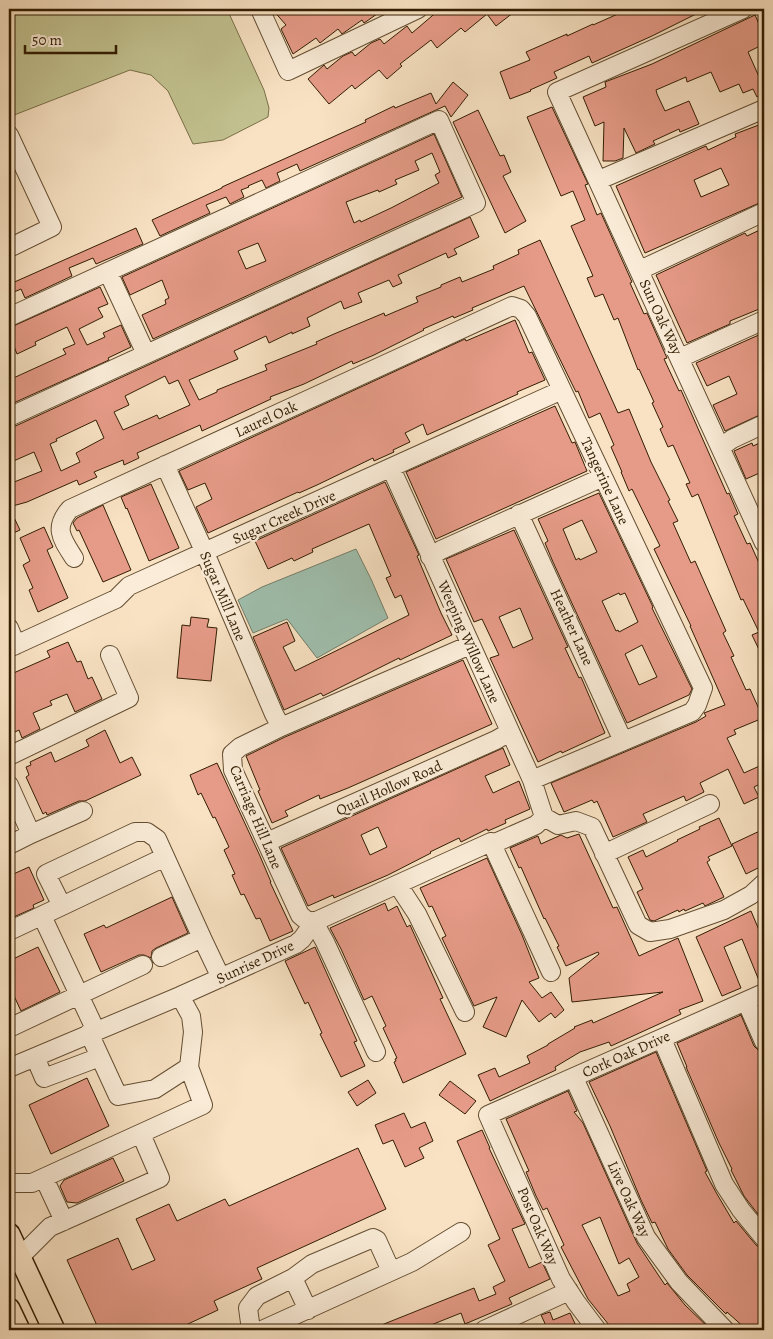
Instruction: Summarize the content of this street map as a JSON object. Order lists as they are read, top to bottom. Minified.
{"streets":{"street":["Sun Oak Way","Laurel Oak","Tangerine Lane","Sugar Creek Drive","Sugar Mill Lane","Heather Lane","Weeping Willow Lane","Quail Hollow Road","Carriage Hill Lane","Sunrise Drive","Cork Oak Drive","Live Oak Way","Post Oak Way"]},"crossings":[["Laurel Oak","Tangerine Lane"],["Laurel Oak","Sugar Mill Lane"],["Tangerine Lane","Sugar Creek Drive"],["Tangerine Lane","Heather Lane"],["Sugar Creek Drive","Sugar Mill Lane"],["Sugar Creek Drive","Weeping Willow Lane"],["Sugar Mill Lane","Carriage Hill Lane"],["Weeping Willow Lane","Quail Hollow Road"],["Weeping Willow Lane","Sunrise Drive"],["Quail Hollow Road","Carriage Hill Lane"],["Carriage Hill Lane","Sunrise Drive"],["Cork Oak Drive","Live Oak Way"],["Cork Oak Drive","Post Oak Way"]],"scale_bar":"50 m"}
